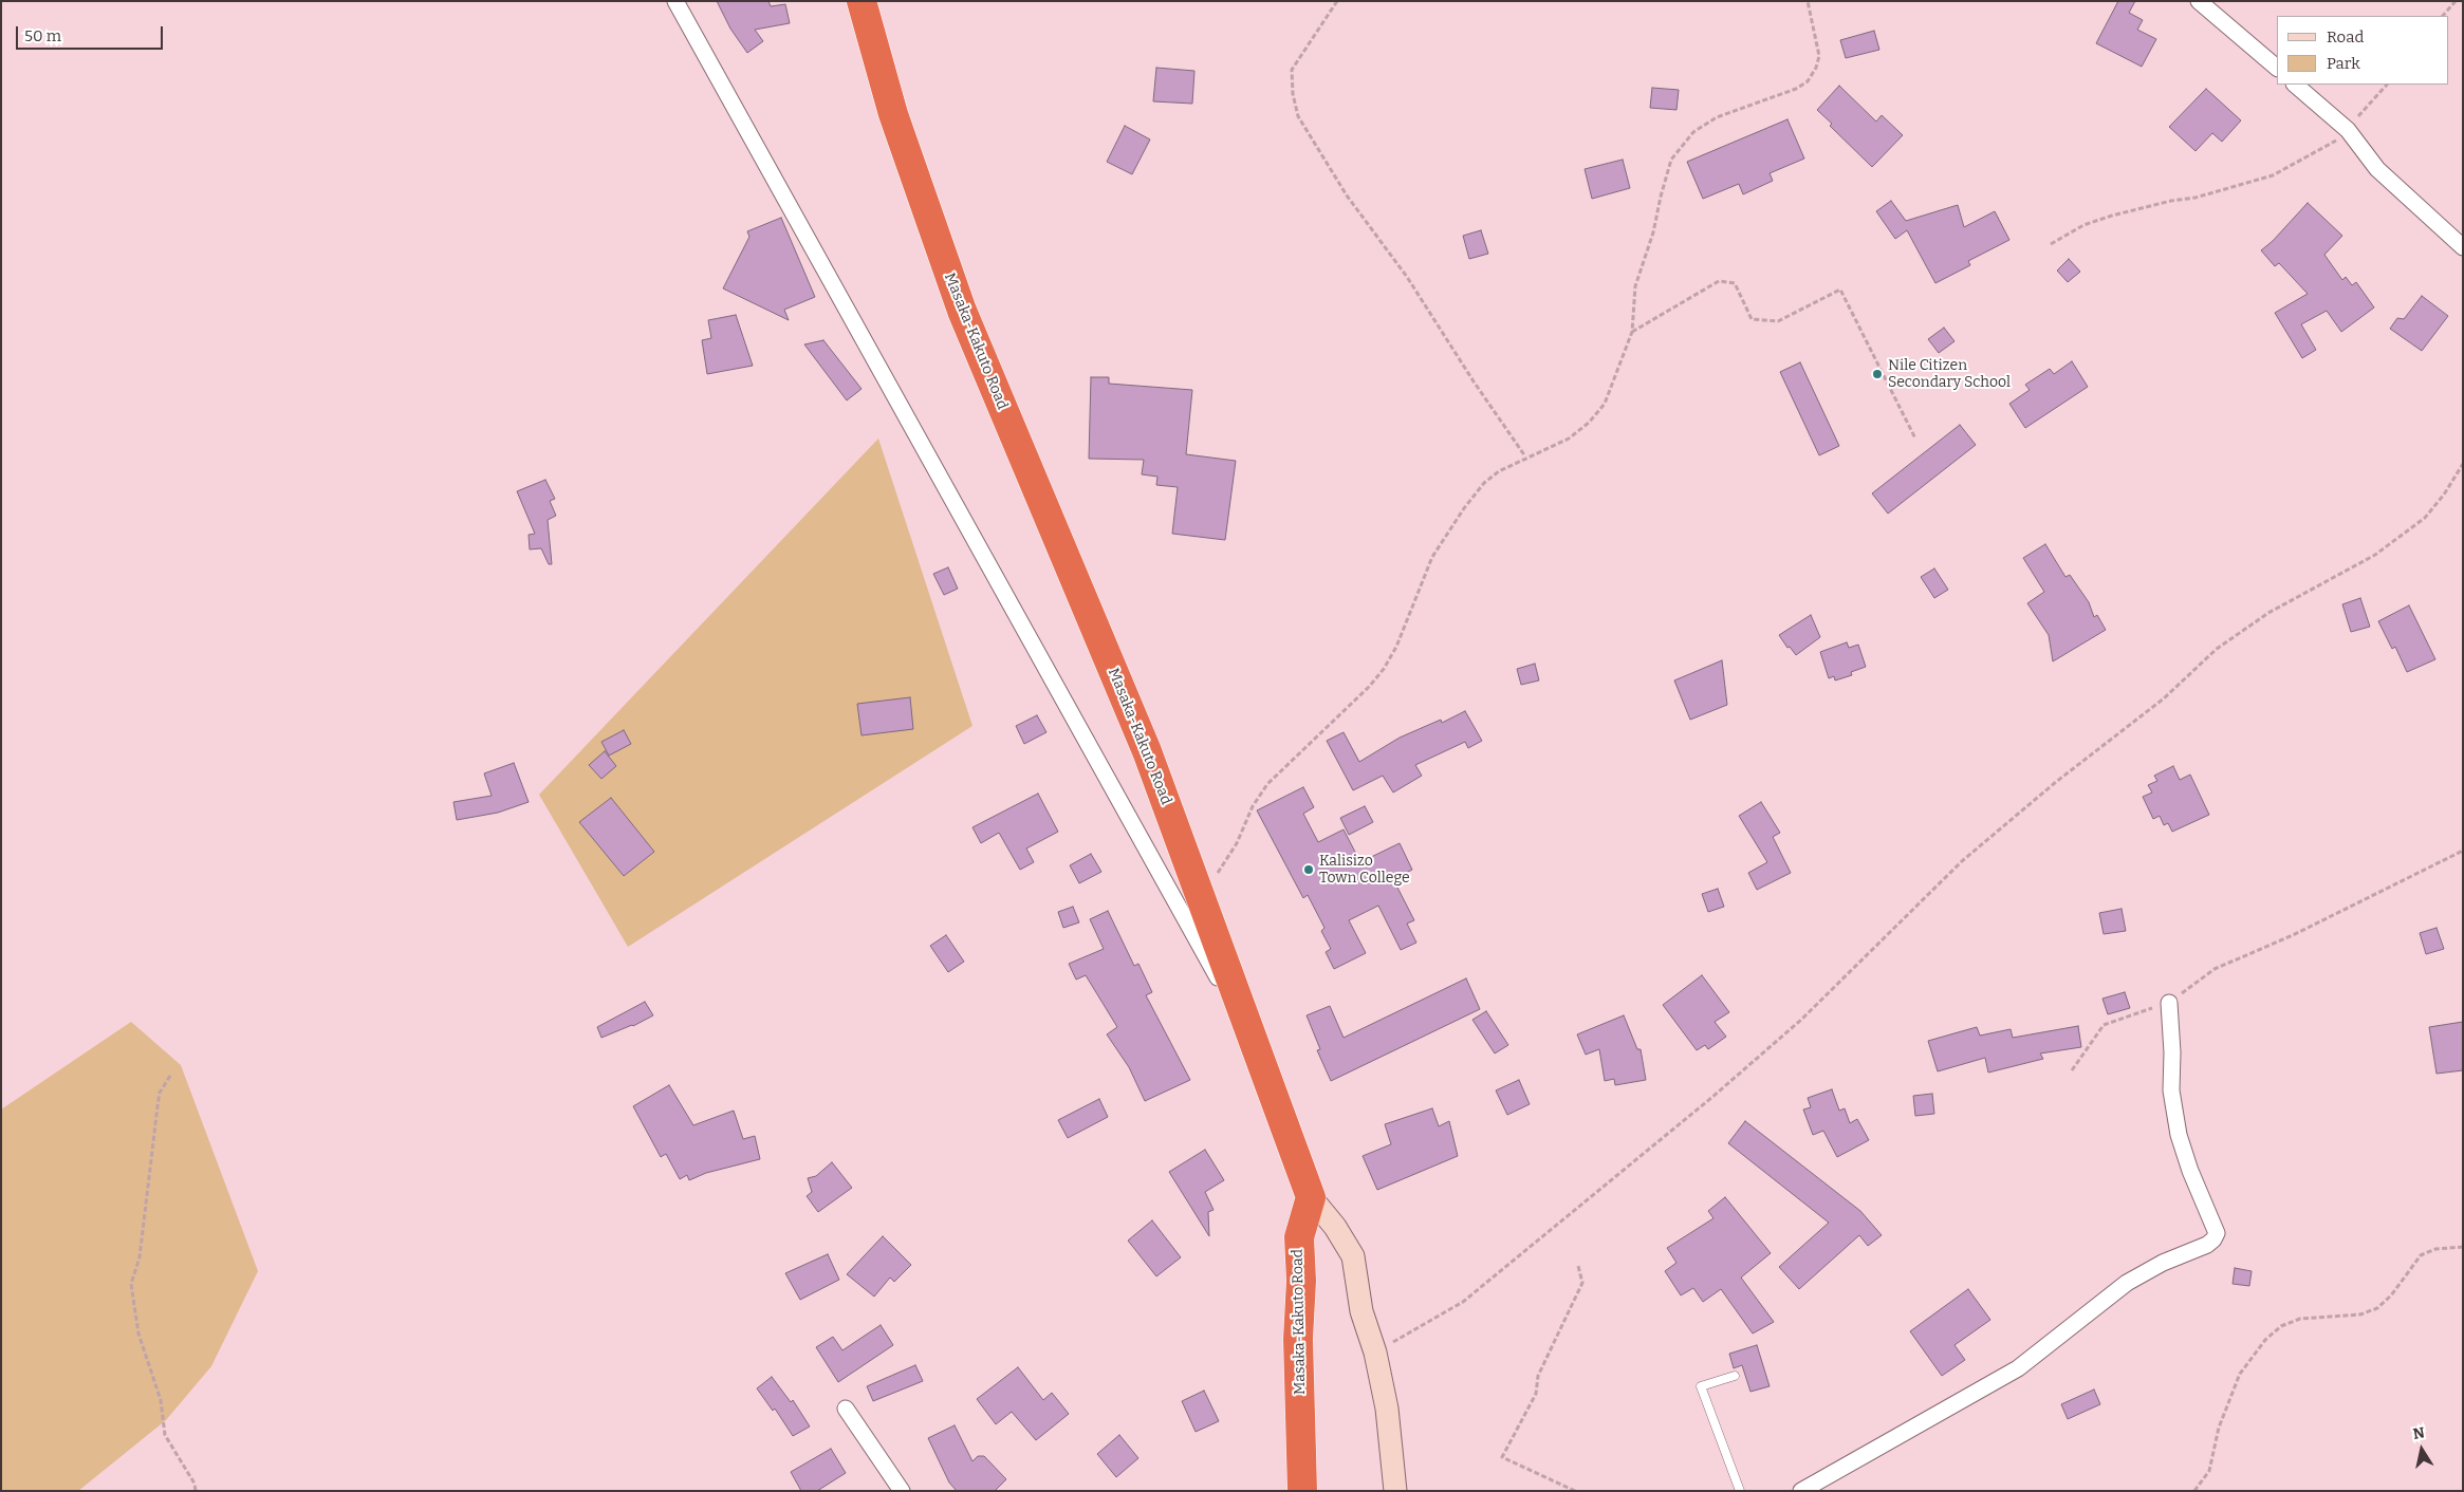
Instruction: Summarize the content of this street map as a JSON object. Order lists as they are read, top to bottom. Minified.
{"streets":{"highway":["Masaka-Kakuto Road"]},"places":["Nile Citizen Secondary School","Kalisizo Town College"],"legend":["Road","Park"],"scale_bar":"50 m","north":"top"}
